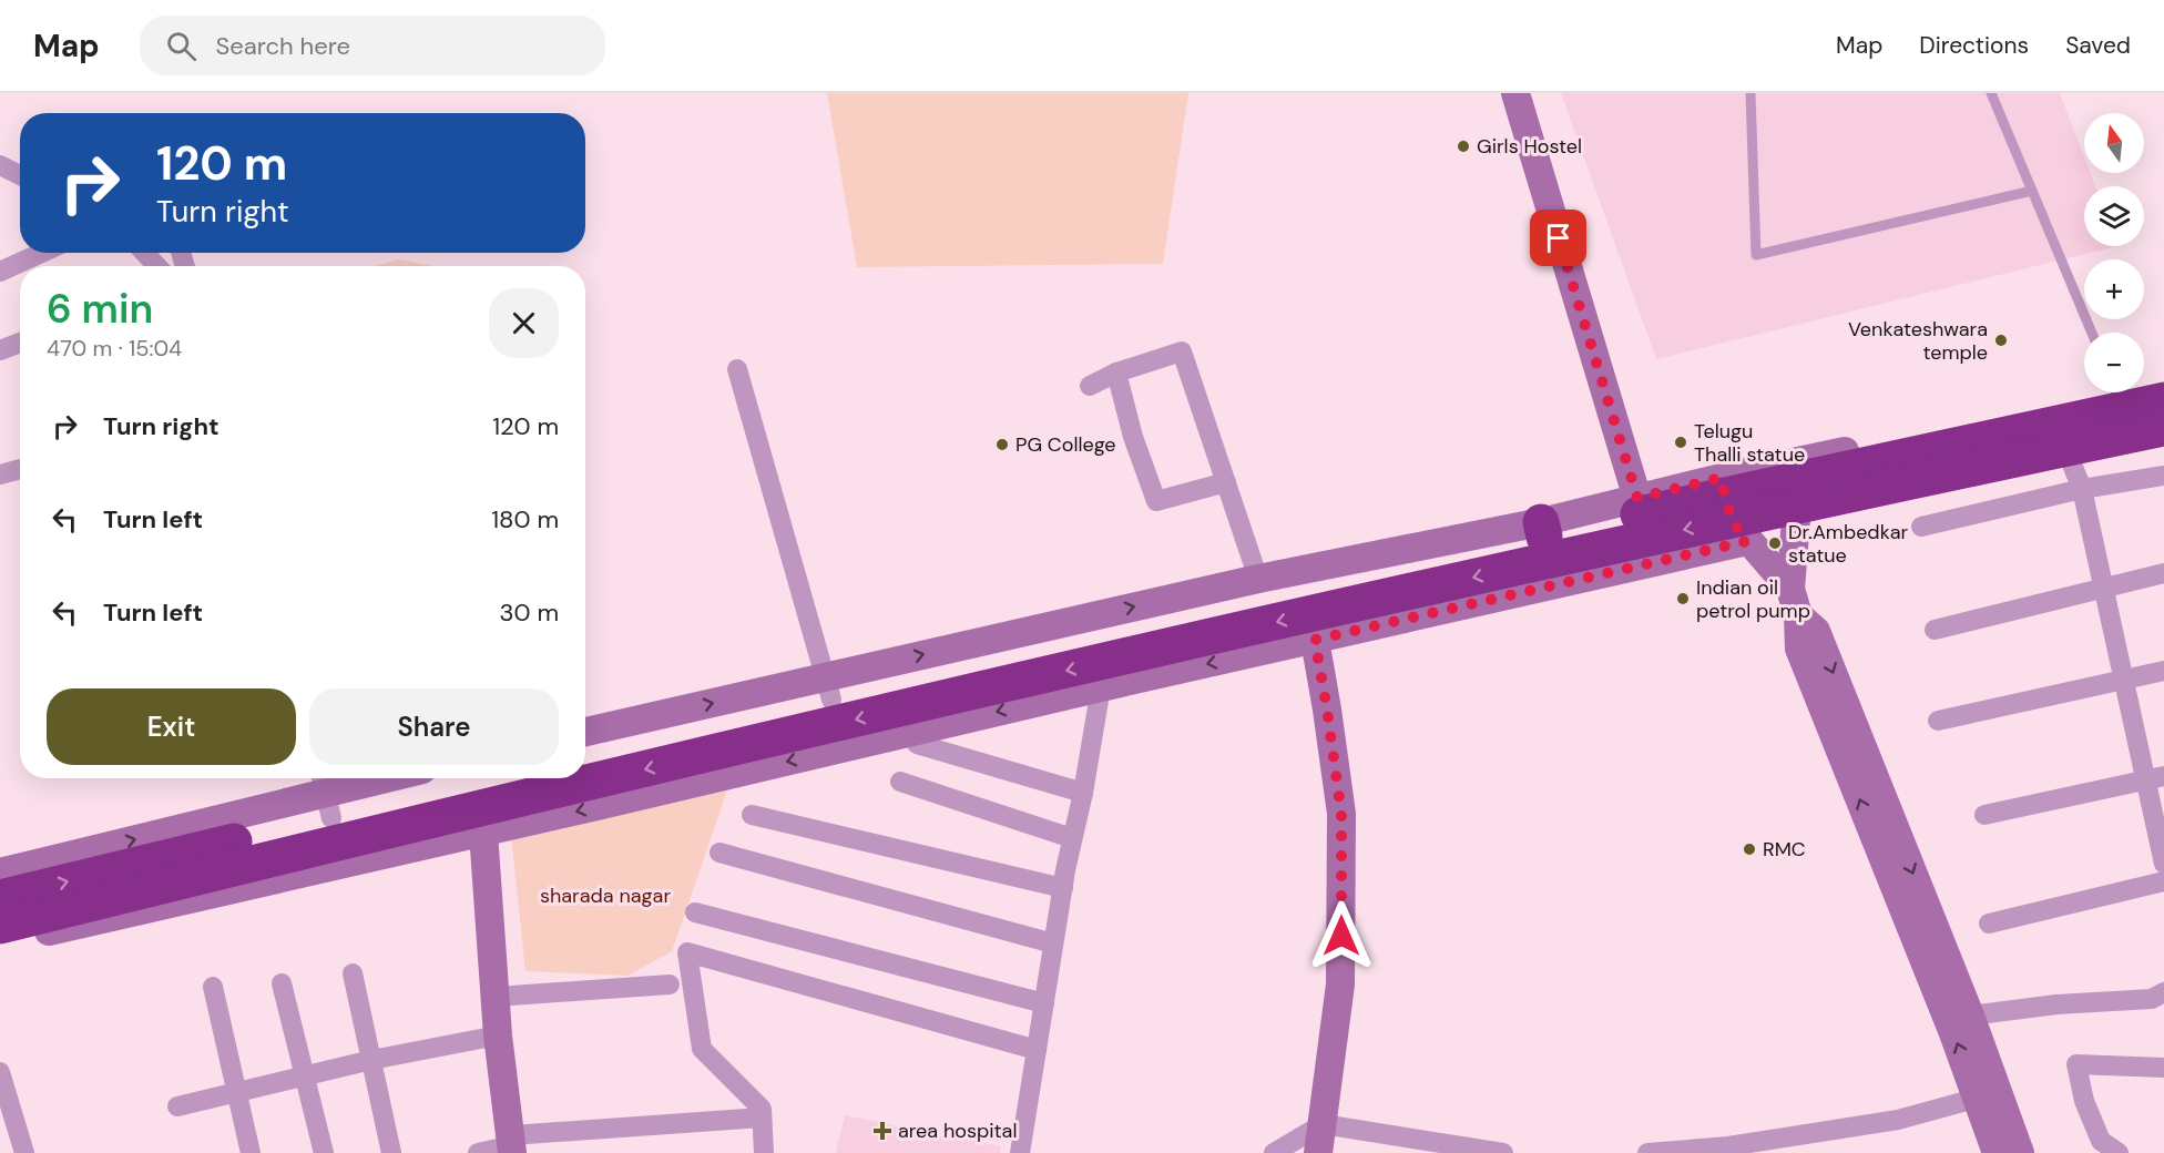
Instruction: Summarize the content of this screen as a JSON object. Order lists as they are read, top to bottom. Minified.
{"parks":["sharada nagar"],"places":{"other":["Girls Hostel","Venkateshwara temple","Telugu Thalli statue","PG College","Dr.Ambedkar statue","Indian oil petrol pump","RMC"],"health":["area hospital"]},"north":"top","page":{"header":"Map","search":"Search here","nav":["Map","Directions","Saved"],"map_buttons":["+","−"],"turn":["120 m","Turn right"],"heading":["6 min","470 m · 15:04"],"list":[{"name":"Turn right","value":"120 m"},{"name":"Turn left","value":"180 m"},{"name":"Turn left","value":"30 m"}],"buttons":["Exit","Share"]}}
